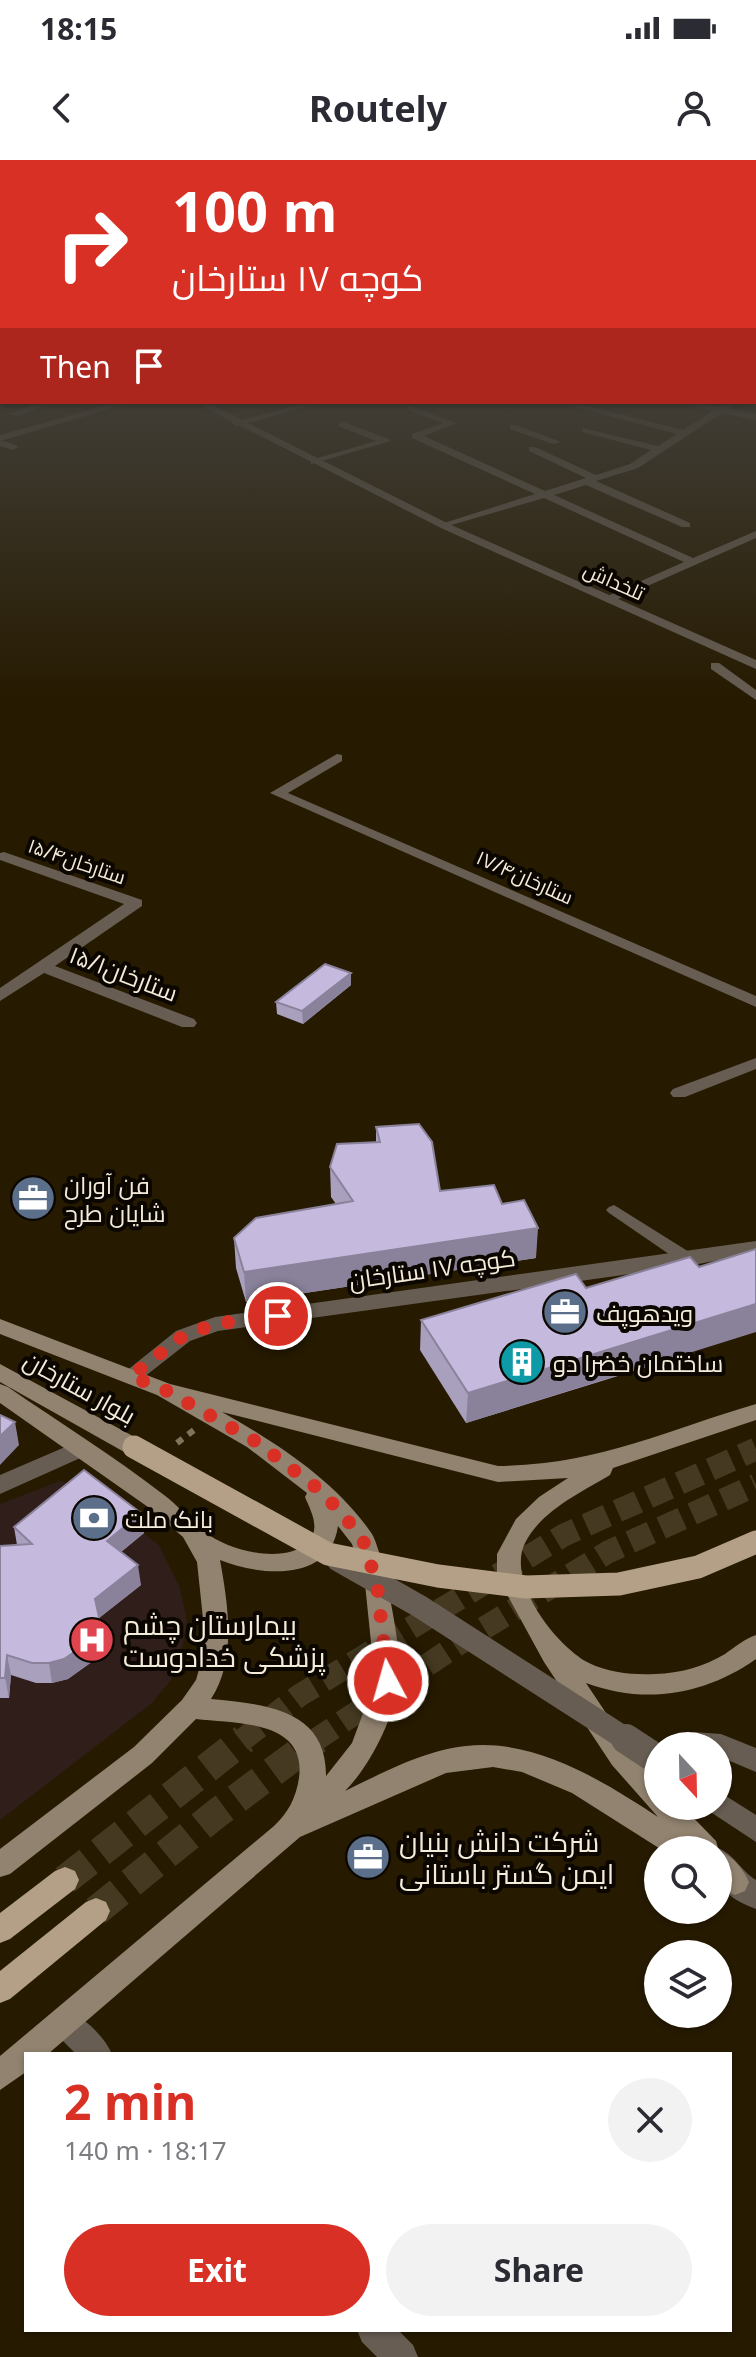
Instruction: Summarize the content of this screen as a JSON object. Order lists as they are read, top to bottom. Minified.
{"streets":{"main road":["بلوار ستارخان"],"street":["تلخداش","ستارخان۱۵/۴","ستارخان۱۷/۴","ستارخان۱۵/۱","کوچه ۱۷ ستارخان"]},"crossings":[["ستارخان۱۵/۴","ستارخان۱۵/۱"],["کوچه ۱۷ ستارخان","بلوار ستارخان"]],"places":{"office":["فن آوران شایان طرح","ویدهوپف","شرکت دانش بنیان ایمن گستر باستانی"],"building":["ساختمان خضرا دو"],"bank":["بانک ملت"],"hospital":["بیمارستان چشم پزشکی خدادوست"]},"north":"bottom","page":{"status":"18:15","header":"Routely","turn":["100 m","کوچه ۱۷ ستارخان"],"then":"Then","heading":["2 min","140 m · 18:17"],"buttons":["Exit","Share"]}}
